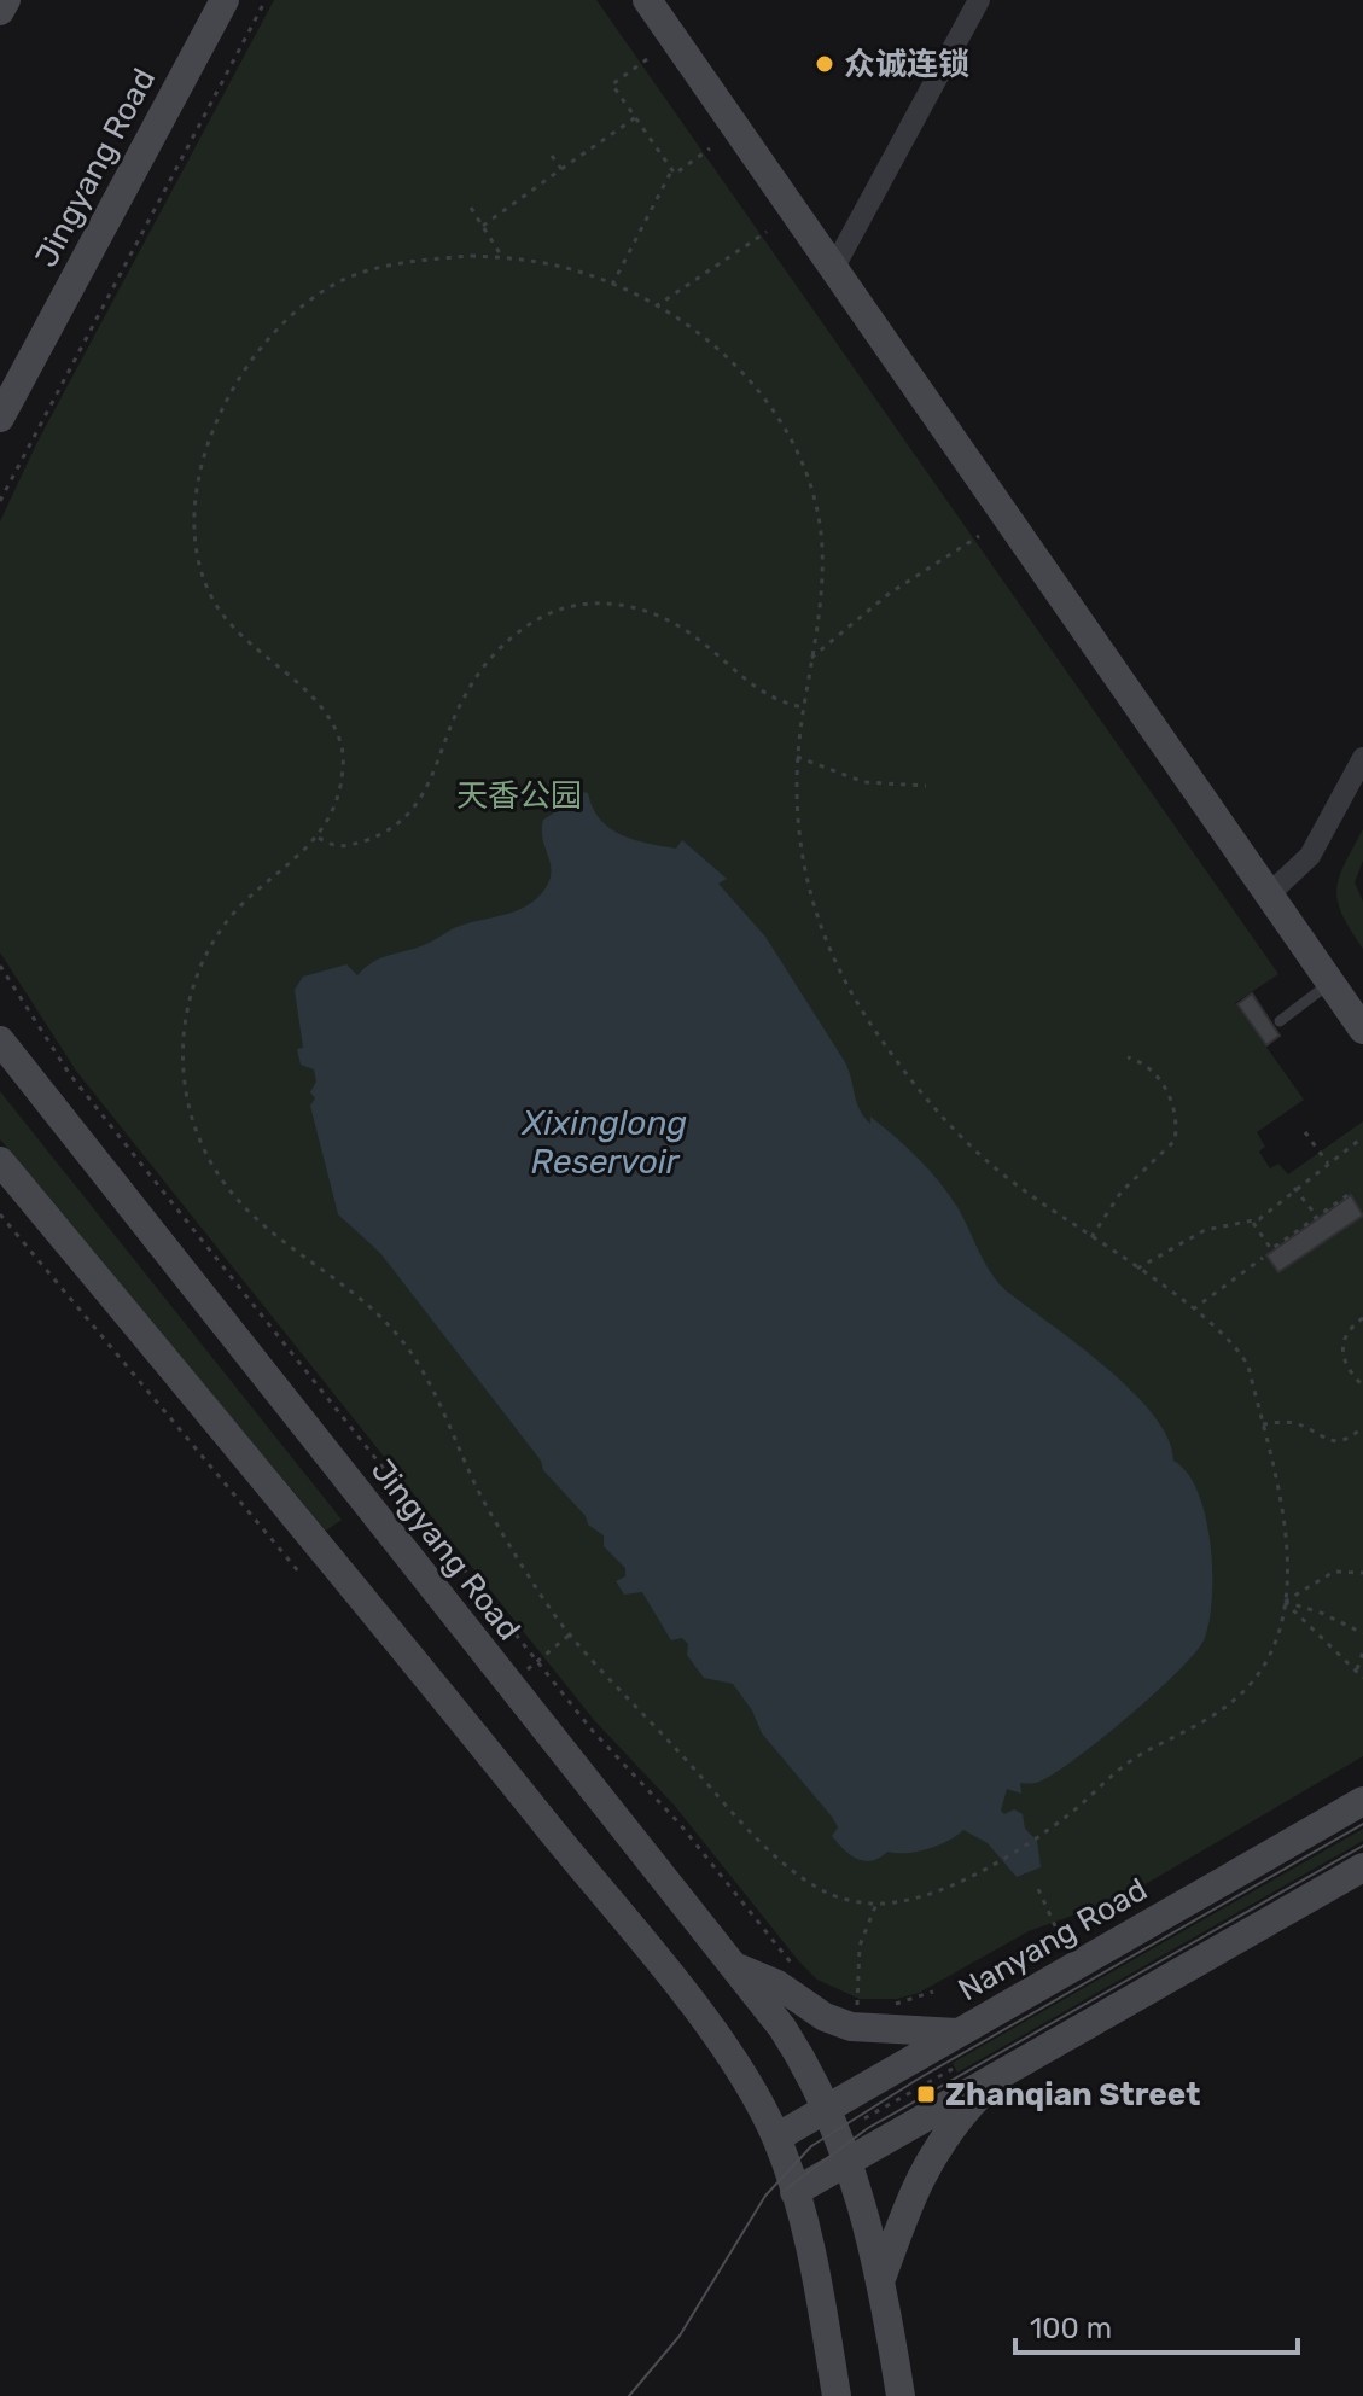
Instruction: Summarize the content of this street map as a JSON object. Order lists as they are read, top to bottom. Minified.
{"streets":{"main road":["Jingyang Road","Nanyang Road"]},"crossings":[["Jingyang Road","Nanyang Road"]],"water":["Xixinglong Reservoir"],"parks":["天香公园"],"places":{"other":["众诚连锁"],"transit":["Zhanqian Street"]},"scale_bar":"100 m"}
